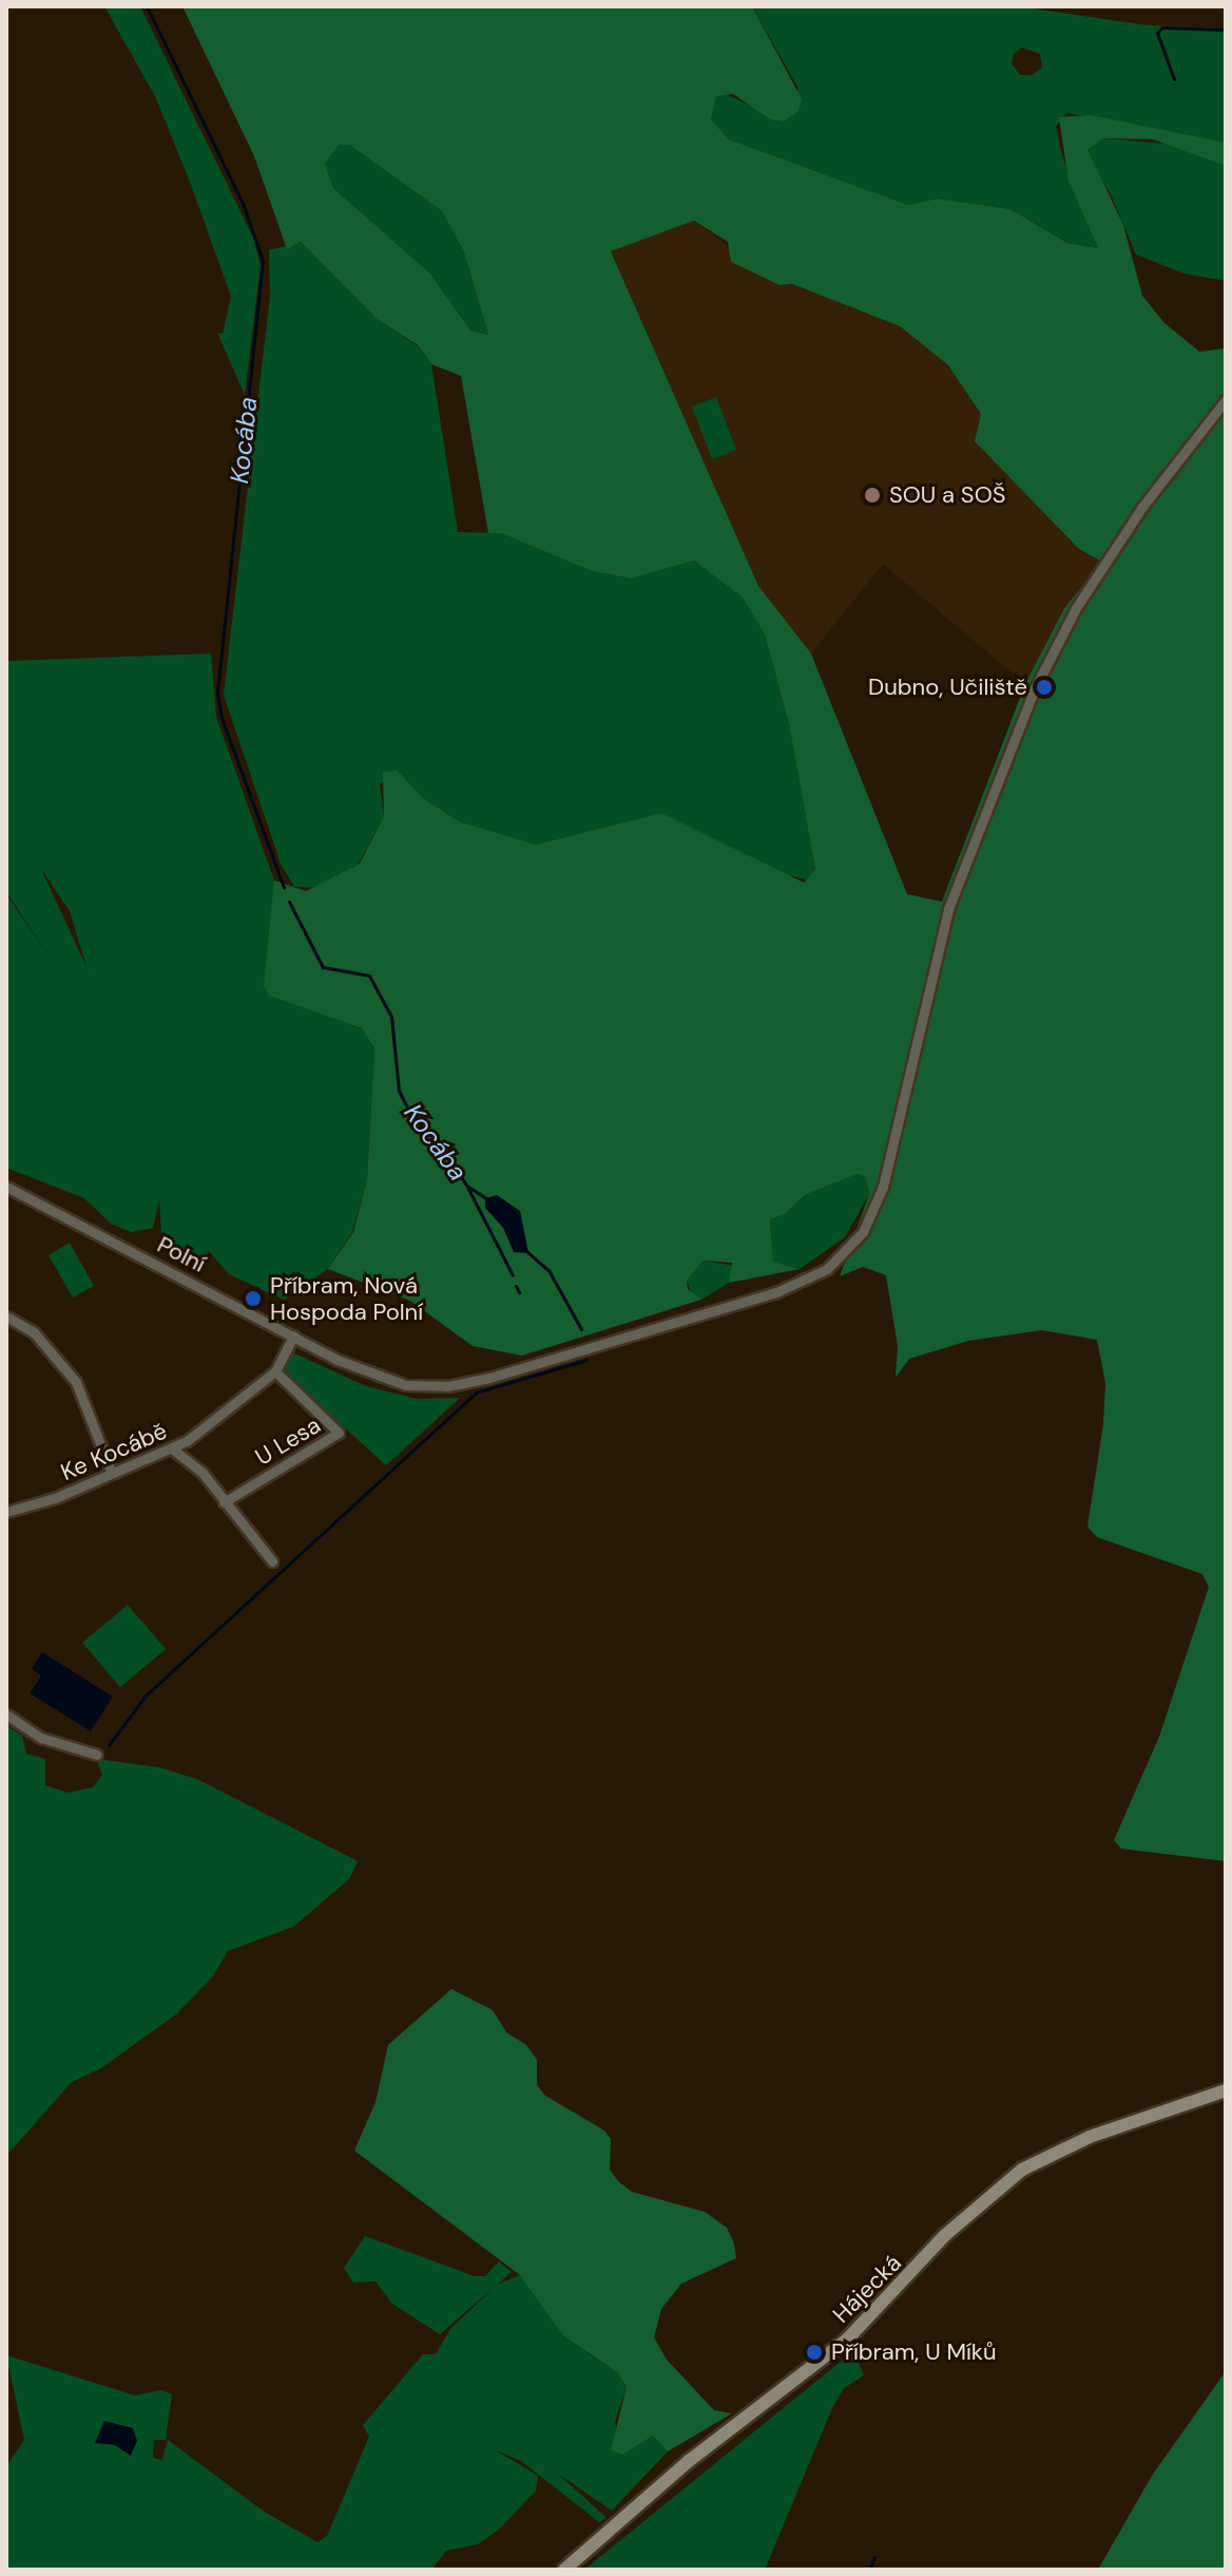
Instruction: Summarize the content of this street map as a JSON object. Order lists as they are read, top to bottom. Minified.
{"streets":{"main road":["Hájecká"],"street":["Polní","U Lesa","Ke Kocábě"]},"crossings":[["Polní","Ke Kocábě"],["U Lesa","Ke Kocábě"]],"water":["Kocába"],"places":["SOU a SOŠ","Dubno, Učiliště","Příbram, Nová Hospoda Polní","Příbram, U Míků"]}
